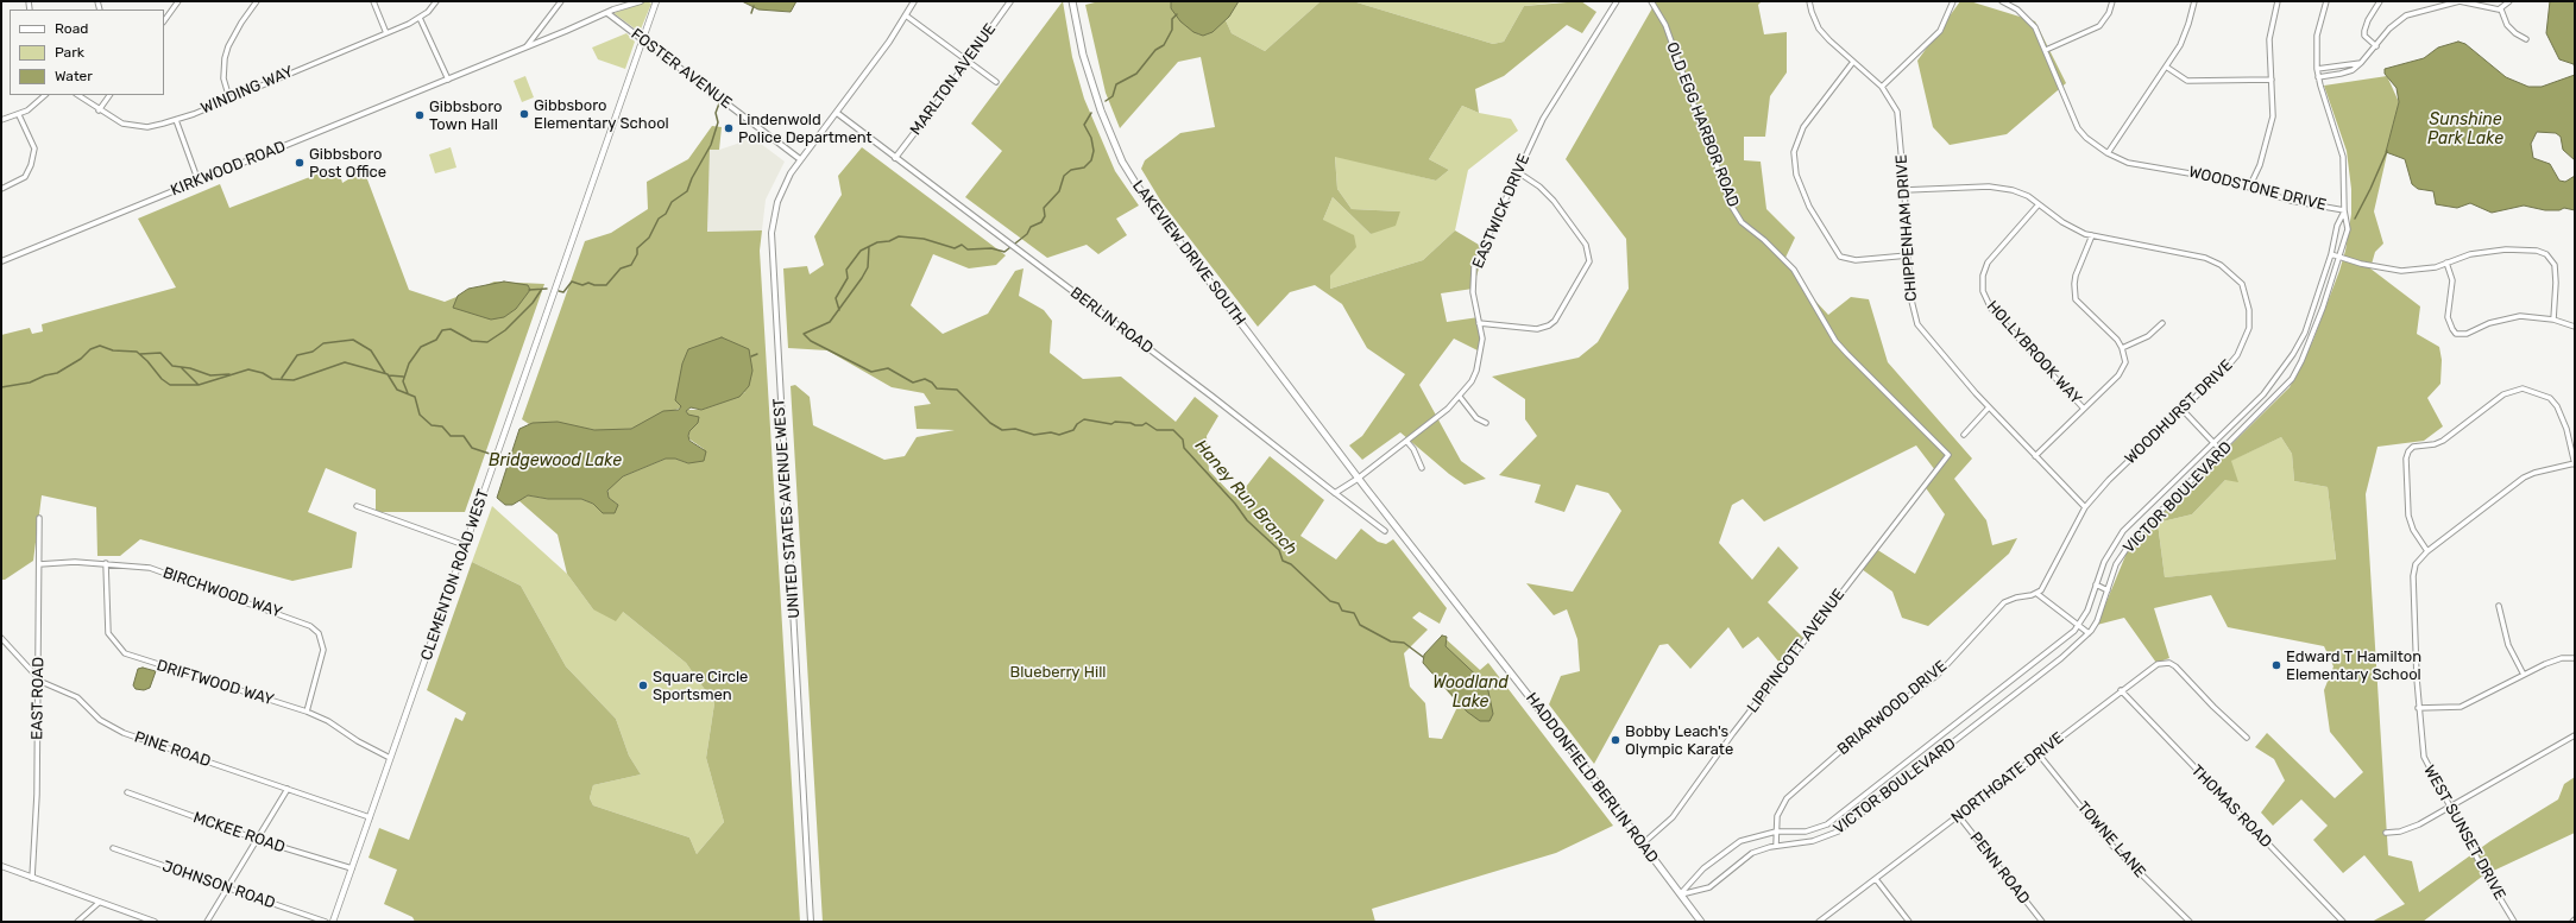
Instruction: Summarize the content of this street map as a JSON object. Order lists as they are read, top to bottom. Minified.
{"streets":{"main road":["LAKEVIEW DRIVE SOUTH","CLEMENTON ROAD WEST","HADDONFIELD BERLIN ROAD"],"street":["FOSTER AVENUE","MARLTON AVENUE","WINDING WAY","OLD EGG HARBOR ROAD","KIRKWOOD ROAD","WOODSTONE DRIVE","EASTWICK DRIVE","CHIPPENHAM DRIVE","BERLIN ROAD","HOLLYBROOK WAY","WOODHURST DRIVE","VICTOR BOULEVARD","UNITED STATES AVENUE WEST","BIRCHWOOD WAY","LIPPINCOTT AVENUE","DRIFTWOOD WAY","EAST ROAD","BRIARWOOD DRIVE","PINE ROAD","NORTHGATE DRIVE","THOMAS ROAD","MCKEE ROAD","WEST SUNSET DRIVE","TOWNE LANE","PENN ROAD","JOHNSON ROAD"]},"crossings":[["FOSTER AVENUE","KIRKWOOD ROAD"],["FOSTER AVENUE","UNITED STATES AVENUE WEST"],["FOSTER AVENUE","CLEMENTON ROAD WEST"],["MARLTON AVENUE","BERLIN ROAD"],["OLD EGG HARBOR ROAD","LIPPINCOTT AVENUE"],["WOODSTONE DRIVE","VICTOR BOULEVARD"],["EASTWICK DRIVE","LAKEVIEW DRIVE SOUTH"],["EASTWICK DRIVE","BERLIN ROAD"],["EASTWICK DRIVE","HADDONFIELD BERLIN ROAD"],["CHIPPENHAM DRIVE","WOODHURST DRIVE"],["LAKEVIEW DRIVE SOUTH","HADDONFIELD BERLIN ROAD"],["BERLIN ROAD","UNITED STATES AVENUE WEST"],["HOLLYBROOK WAY","WOODHURST DRIVE"],["WOODHURST DRIVE","BRIARWOOD DRIVE"],["VICTOR BOULEVARD","BRIARWOOD DRIVE"],["VICTOR BOULEVARD","HADDONFIELD BERLIN ROAD"],["CLEMENTON ROAD WEST","DRIFTWOOD WAY"],["CLEMENTON ROAD WEST","PINE ROAD"],["CLEMENTON ROAD WEST","MCKEE ROAD"],["BIRCHWOOD WAY","DRIFTWOOD WAY"],["BIRCHWOOD WAY","EAST ROAD"],["LIPPINCOTT AVENUE","HADDONFIELD BERLIN ROAD"],["EAST ROAD","PINE ROAD"],["NORTHGATE DRIVE","THOMAS ROAD"],["NORTHGATE DRIVE","TOWNE LANE"],["NORTHGATE DRIVE","PENN ROAD"]],"water":["Sunshine Park Lake","Bridgewood Lake","Haney Run Branch","Woodland Lake"],"parks":["Blueberry Hill"],"places":["Gibbsboro Elementary School","Gibbsboro Town Hall","Lindenwold Police Department","Gibbsboro Post Office","Edward T Hamilton Elementary School","Square Circle Sportsmen","Bobby Leach's Olympic Karate"],"legend":["Road","Park","Water"]}
